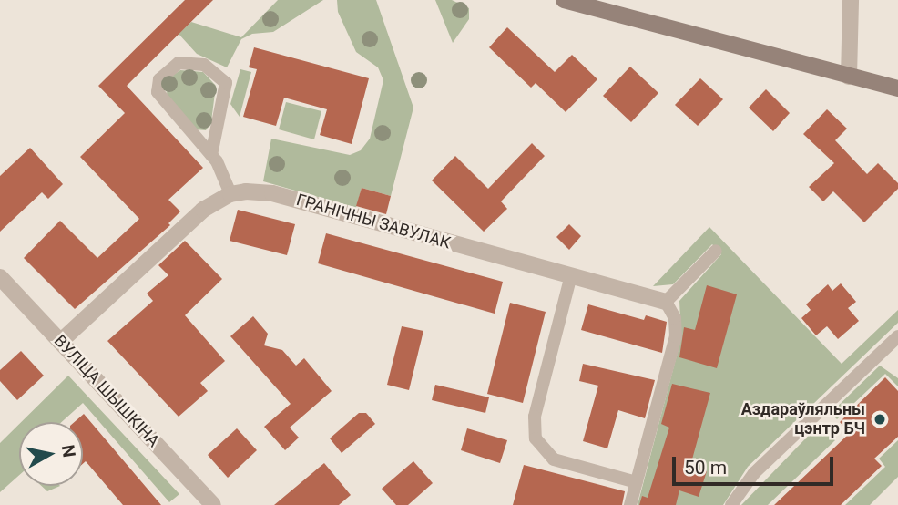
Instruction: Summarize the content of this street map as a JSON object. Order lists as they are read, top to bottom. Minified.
{"streets":{"street":["ГРАНІЧНЫ ЗАВУЛАК","ВУЛІЦА ШЫШКІНА"]},"crossings":[["ГРАНІЧНЫ ЗАВУЛАК","ВУЛІЦА ШЫШКІНА"]],"places":["Аздараўляльны цэнтр БЧ"],"scale_bar":"50 m","north":"right"}
